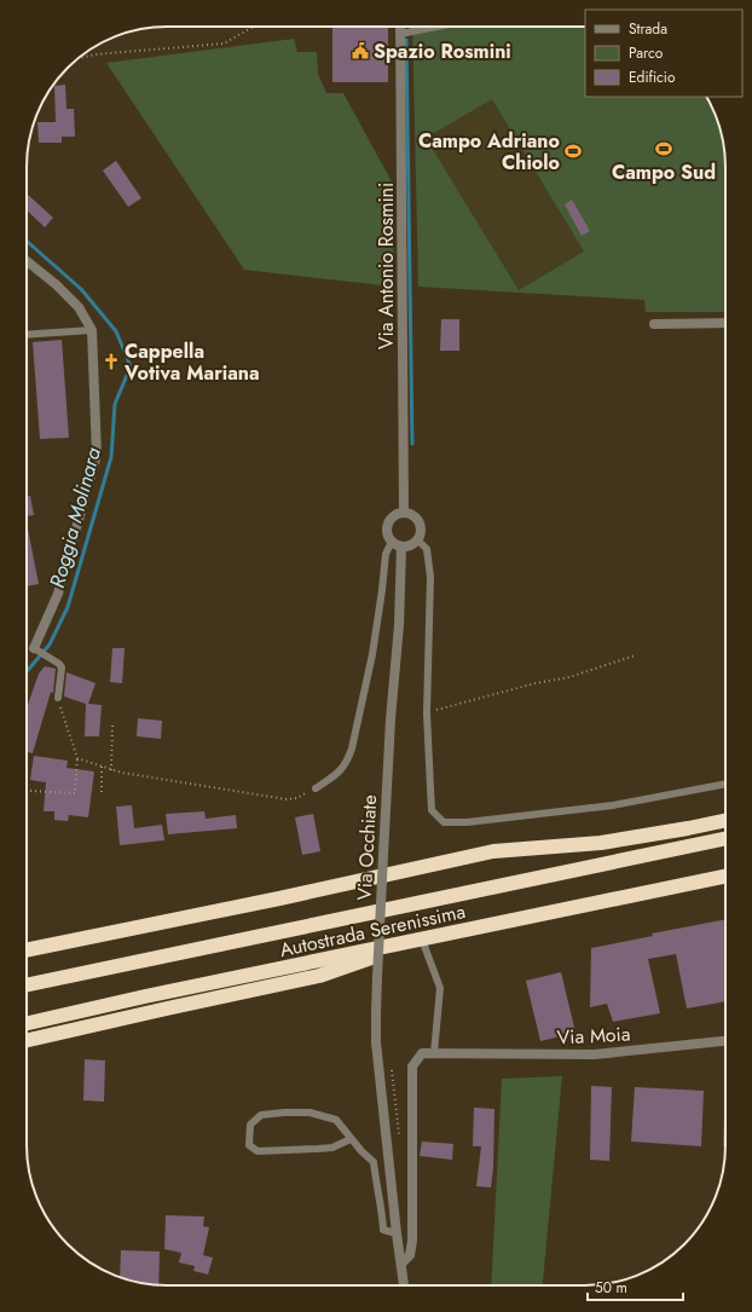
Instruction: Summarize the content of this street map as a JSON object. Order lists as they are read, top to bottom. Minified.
{"streets":{"highway":["Autostrada Serenissima"],"street":["Via Antonio Rosmini","Via Occhiate","Via Moia"]},"crossings":[["Via Antonio Rosmini","Via Occhiate"]],"water":["Roggia Molinara"],"places":{"public building":["Spazio Rosmini"],"sports":["Campo Sud","Campo Adriano Chiolo"],"church":["Cappella Votiva Mariana"]},"legend":["Strada","Parco","Edificio"],"scale_bar":"50 m"}
